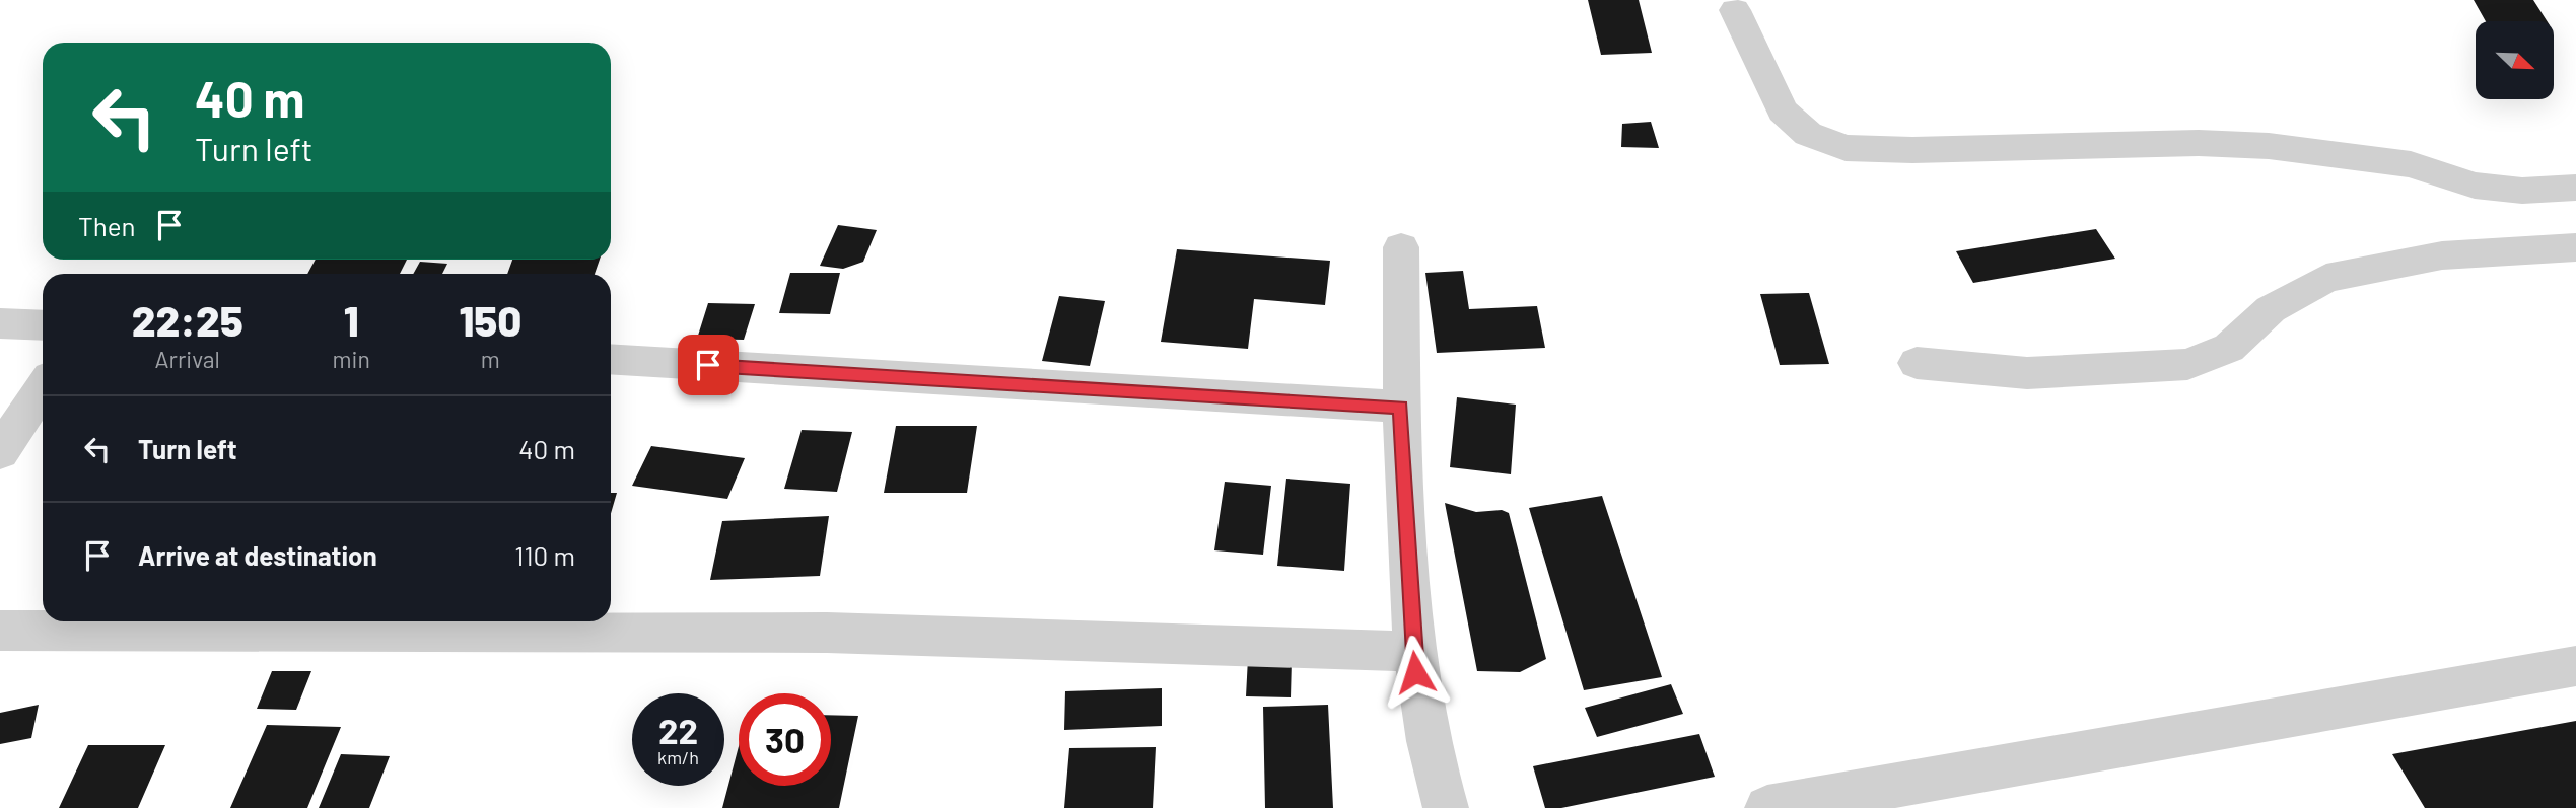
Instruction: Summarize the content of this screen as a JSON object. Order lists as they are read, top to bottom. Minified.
{"north":"bottom right","page":{"turn":["40 m","Turn left"],"then":"Then","eta":["22:25","Arrival","1","min","150","m"],"list":[{"name":"Turn left","value":"40 m"},{"name":"Arrive at destination","value":"110 m"}],"speed":"22 km/h","limit":"30"}}
